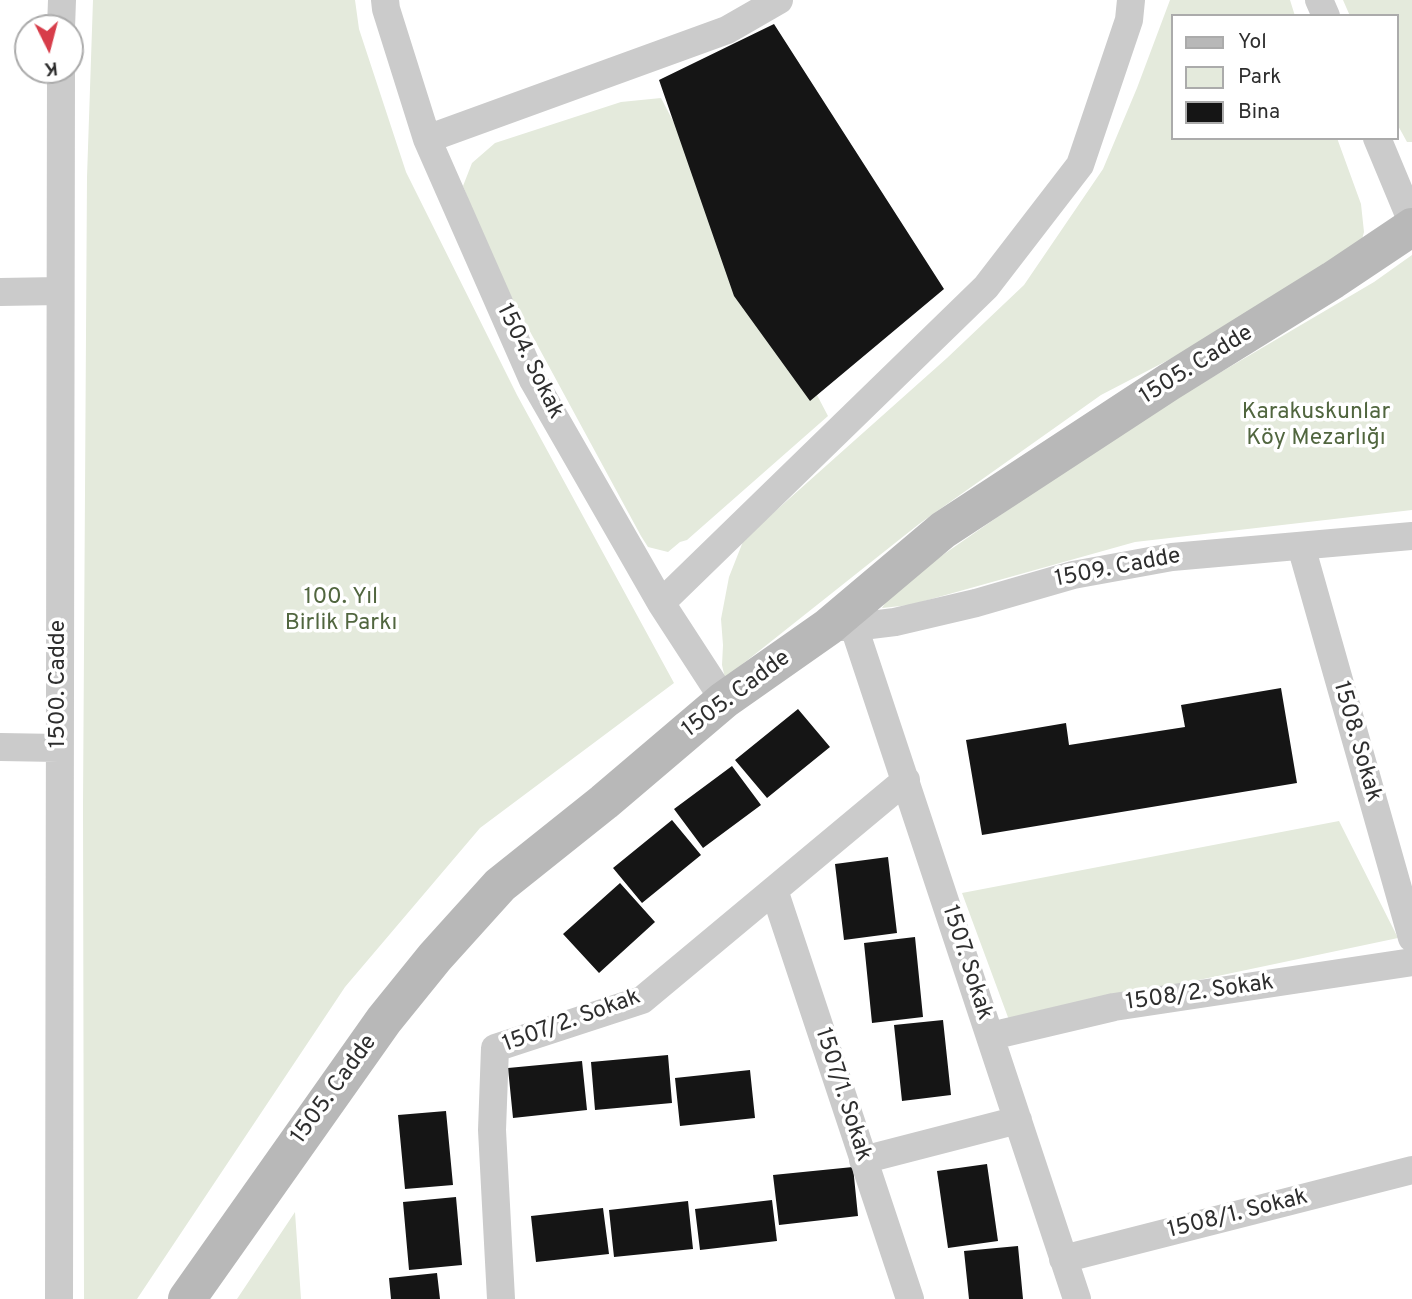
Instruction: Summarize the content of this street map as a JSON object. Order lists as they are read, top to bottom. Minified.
{"streets":{"street":["1504. Sokak","1505. Cadde","1509. Cadde","1500. Cadde","1508. Sokak","1507. Sokak","1508/2. Sokak","1507/2. Sokak","1507/1. Sokak","1508/1. Sokak"]},"crossings":[["1504. Sokak","1505. Cadde"],["1505. Cadde","1509. Cadde"],["1505. Cadde","1507. Sokak"],["1509. Cadde","1508. Sokak"],["1509. Cadde","1507. Sokak"],["1507. Sokak","1508/2. Sokak"],["1507. Sokak","1507/2. Sokak"],["1507. Sokak","1508/1. Sokak"],["1507/2. Sokak","1507/1. Sokak"]],"parks":["Karakuskunlar Köy Mezarlığı","100. Yıl Birlik Parkı"],"legend":["Yol","Park","Bina"],"north":"bottom"}
